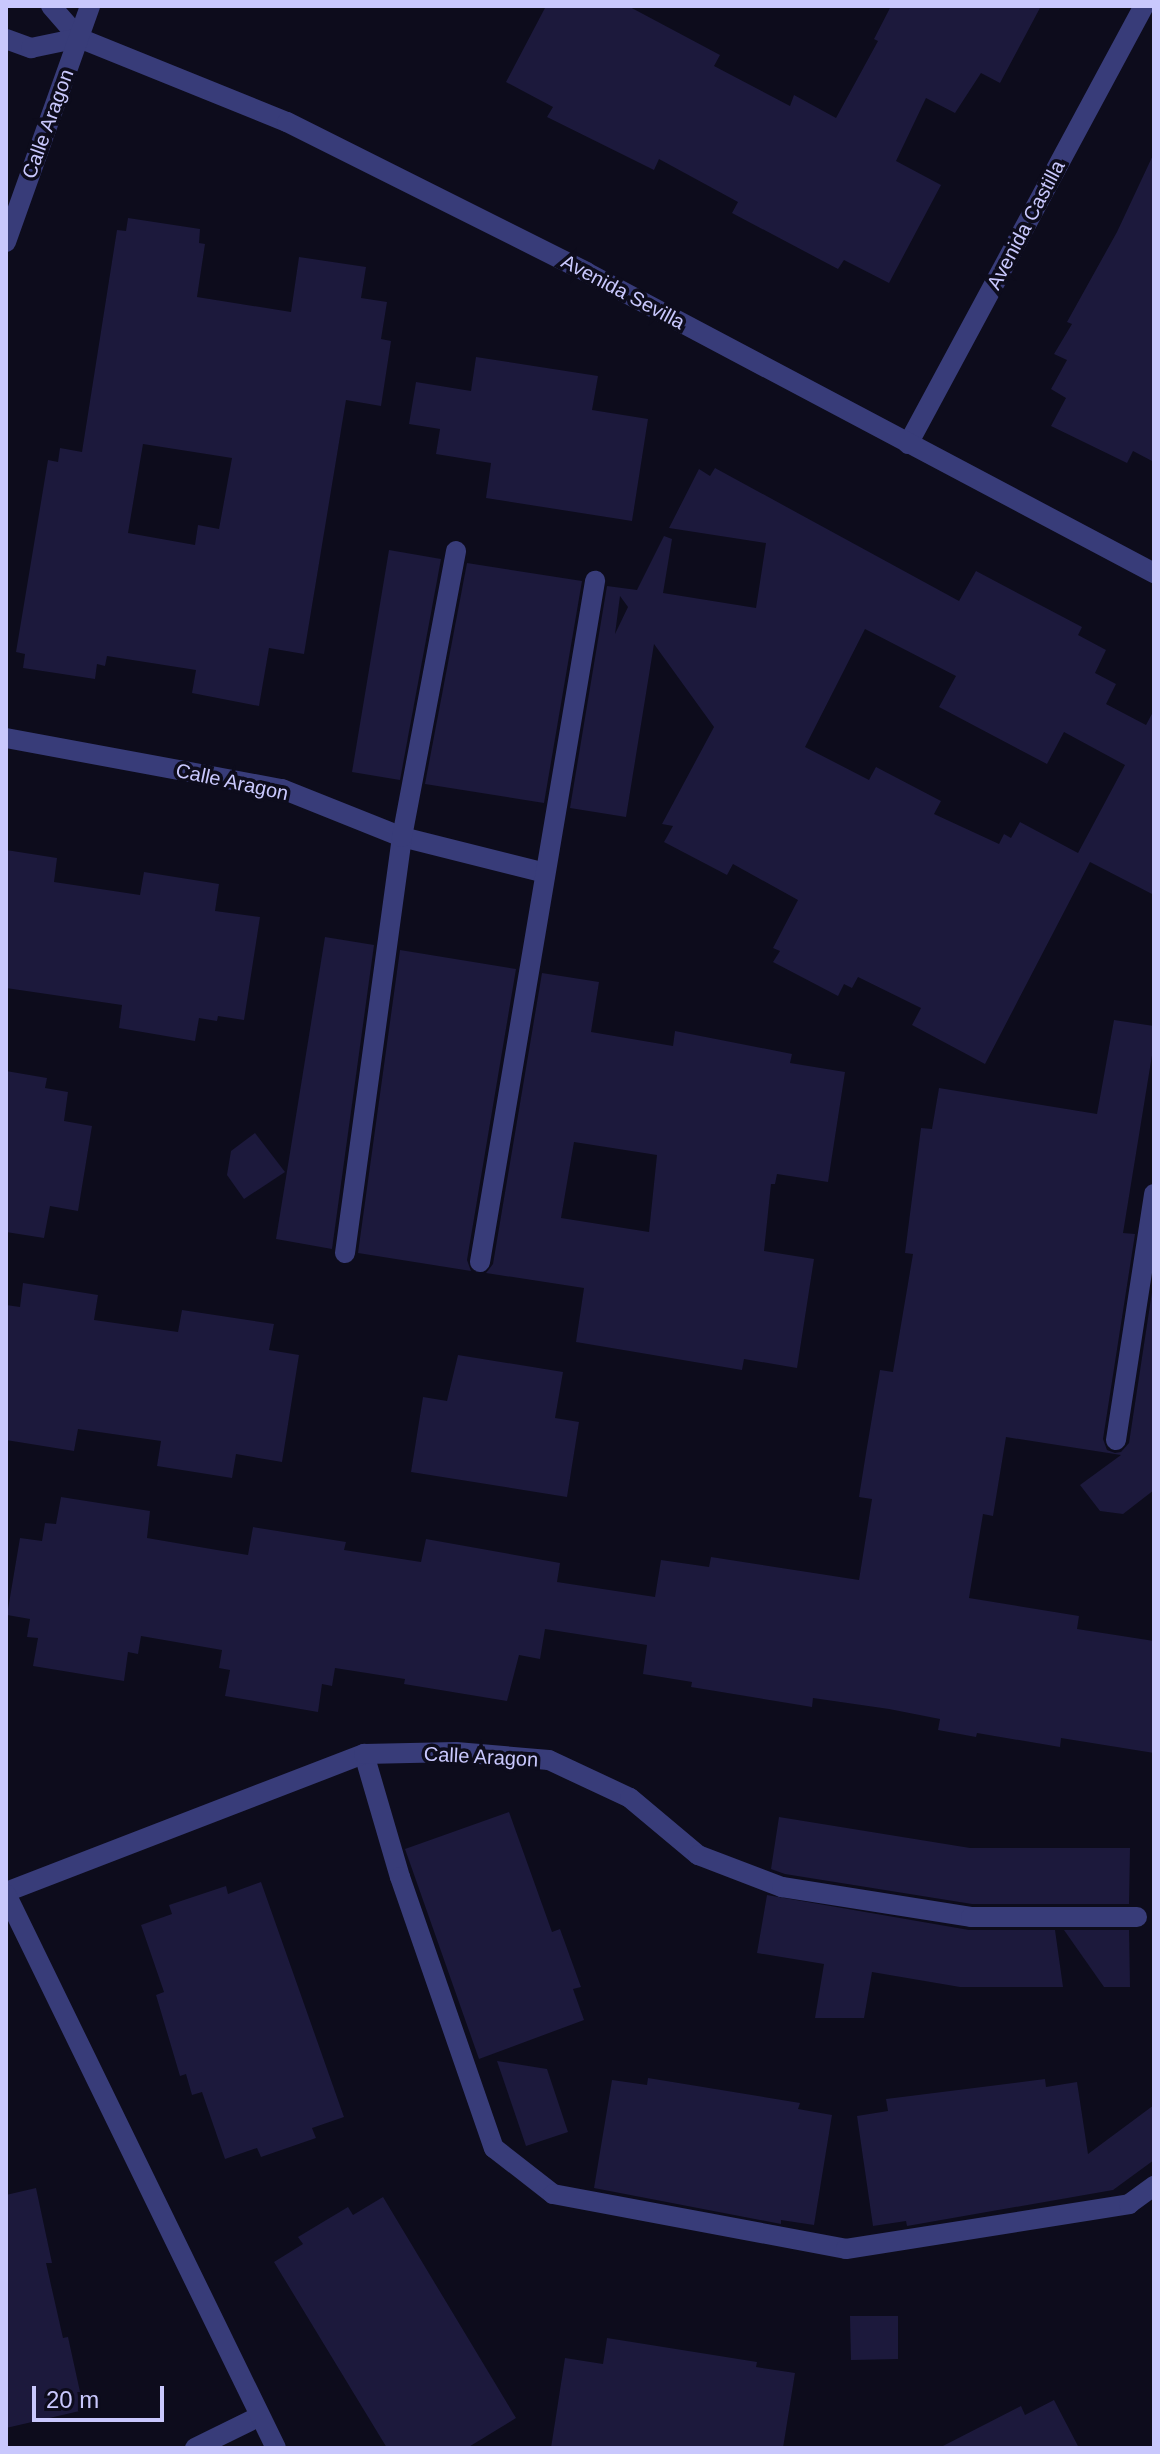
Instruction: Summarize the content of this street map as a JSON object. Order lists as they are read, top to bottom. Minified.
{"streets":{"street":["Calle Aragon","Avenida Castilla","Avenida Sevilla"]},"crossings":[["Calle Aragon","Avenida Sevilla"],["Avenida Castilla","Avenida Sevilla"]],"scale_bar":"20 m"}
